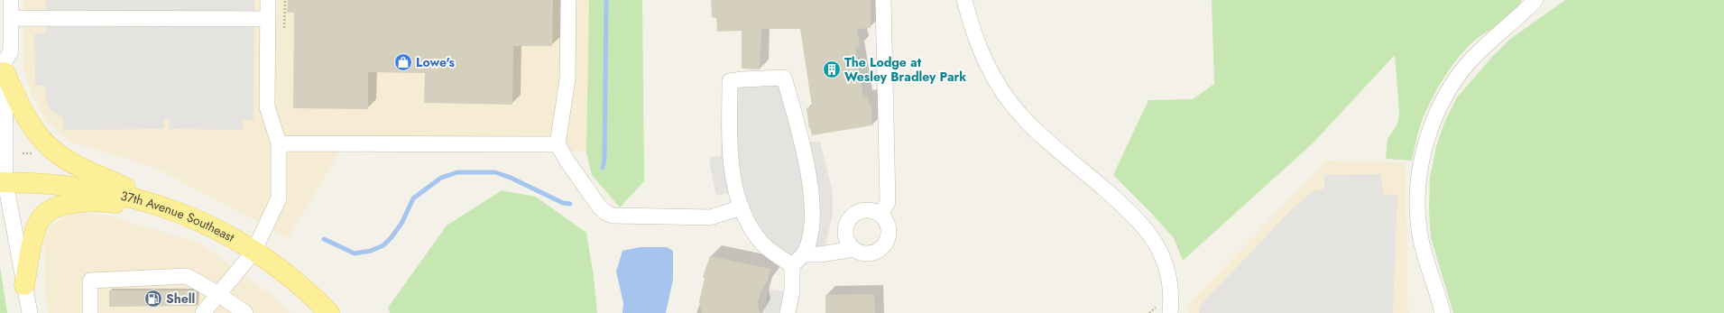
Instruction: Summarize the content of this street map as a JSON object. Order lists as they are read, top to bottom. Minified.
{"streets":{"main road":["37th Avenue Southeast"]},"places":{"shop":["Lowe's"],"building":["The Lodge at Wesley Bradley Park"],"fuel station":["Shell"]}}
